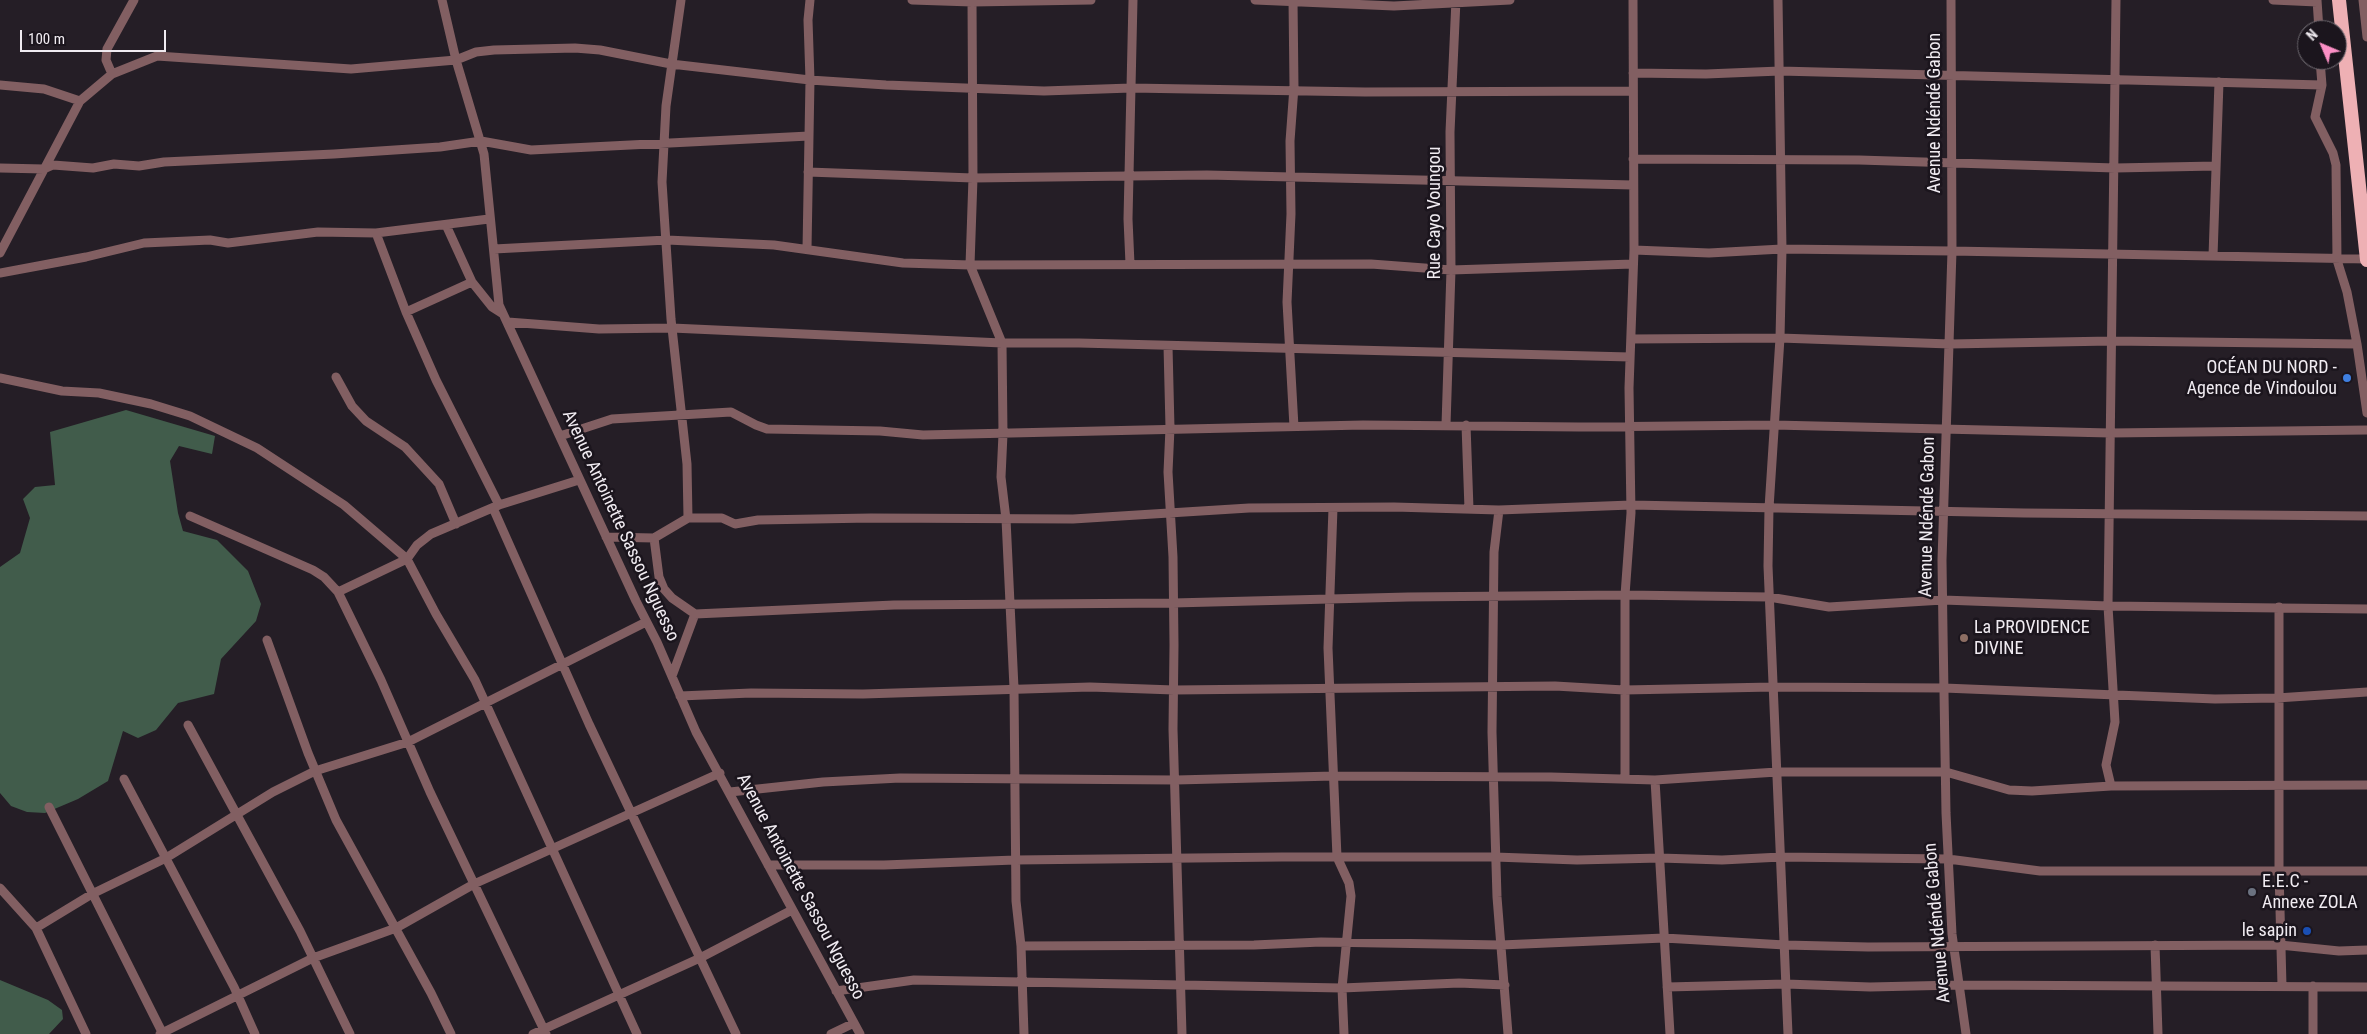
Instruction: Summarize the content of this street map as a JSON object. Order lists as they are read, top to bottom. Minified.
{"streets":{"street":["Avenue Ndéndé Gabon","Rue Cayo Voungou","Avenue Antoinette Sassou Nguesso"]},"places":["OCÉAN DU NORD - Agence de Vindoulou","La PROVIDENCE DIVINE","E.E.C - Annexe ZOLA","le sapin"],"scale_bar":"100 m","north":"top left"}
